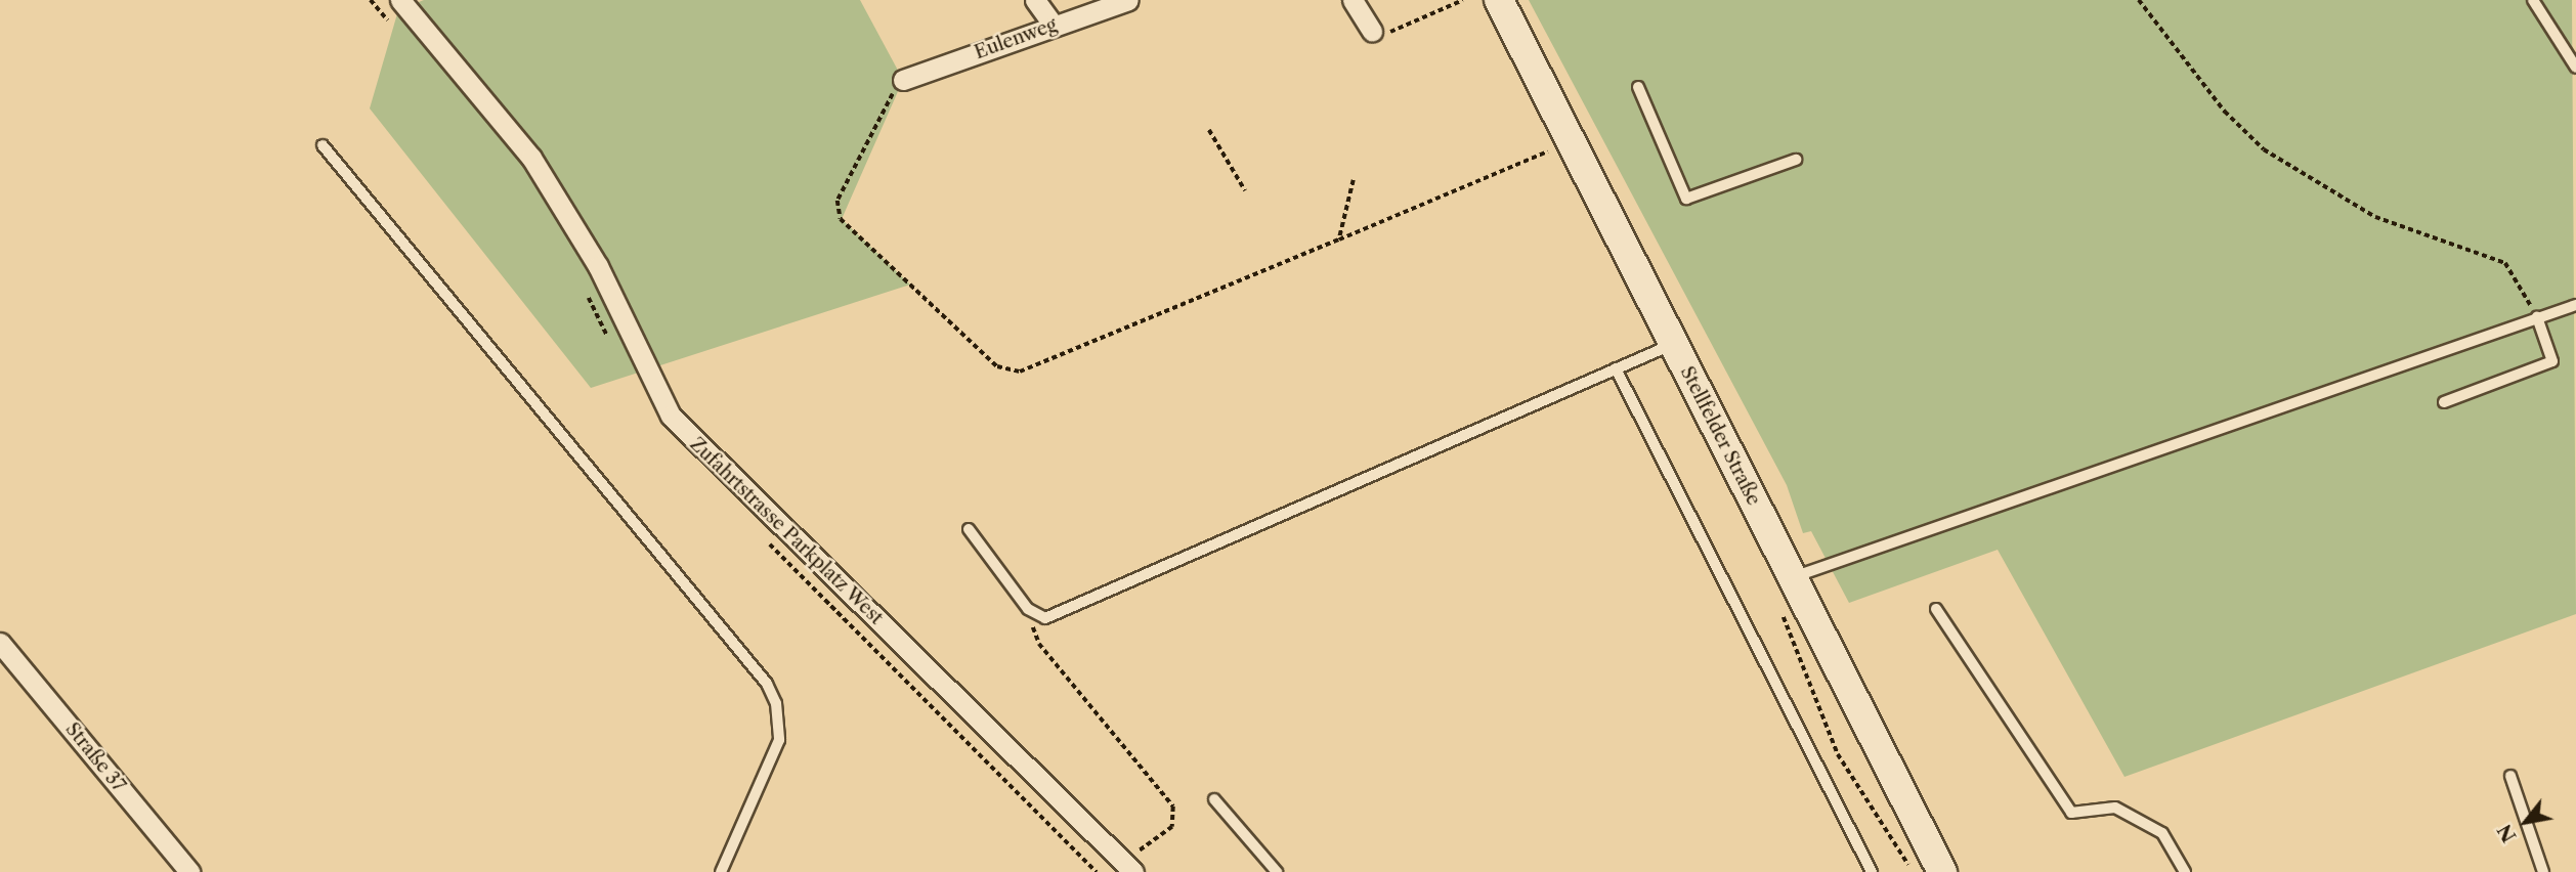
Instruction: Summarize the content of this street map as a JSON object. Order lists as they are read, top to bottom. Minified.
{"streets":{"street":["Eulenweg","Stellfelder Straße","Zufahrtstrasse Parkplatz West","Straße 37"]},"north":"bottom left"}
